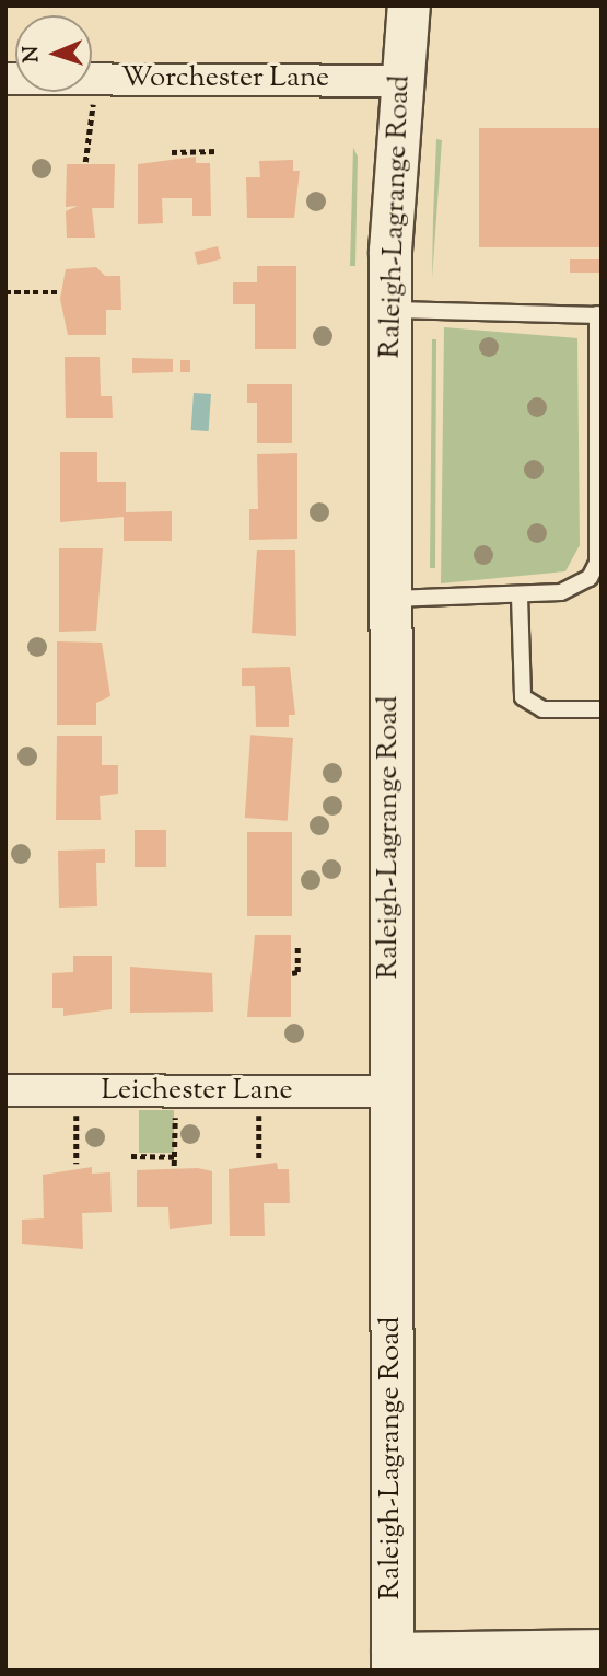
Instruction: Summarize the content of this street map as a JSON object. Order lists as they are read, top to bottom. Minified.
{"streets":{"main road":["Raleigh-Lagrange Road"],"street":["Worchester Lane","Leichester Lane"]},"crossings":[["Worchester Lane","Raleigh-Lagrange Road"],["Raleigh-Lagrange Road","Leichester Lane"]],"north":"left"}
